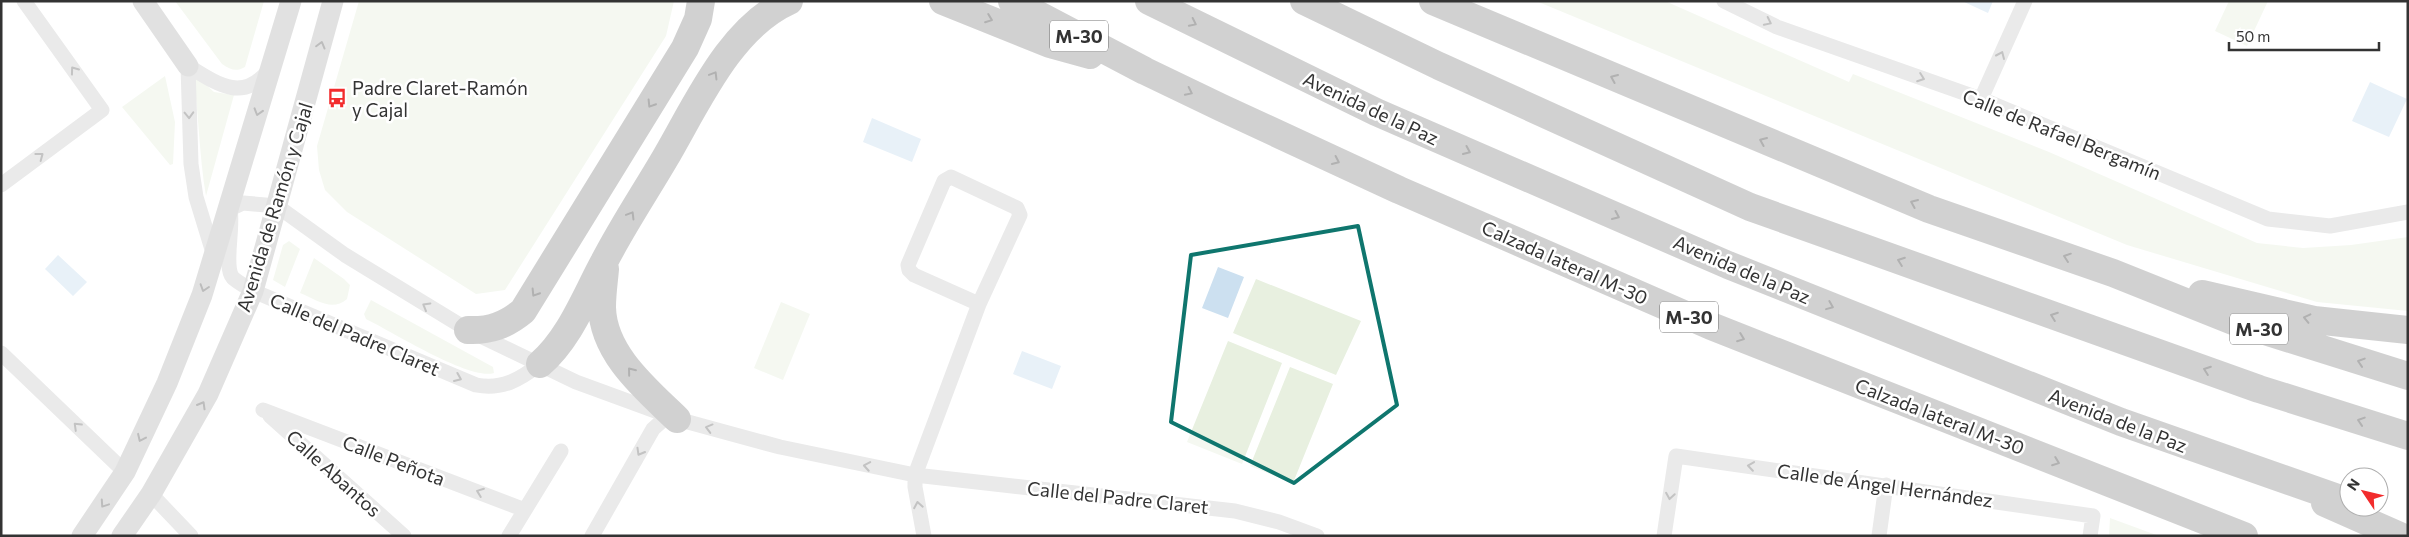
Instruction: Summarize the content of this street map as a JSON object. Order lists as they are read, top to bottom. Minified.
{"streets":{"highway":["M-30","Avenida de la Paz","Calzada lateral M-30"],"main road":["Avenida de Ramón y Cajal"],"street":["Calle de Rafael Bergamín","Calle del Padre Claret","Calle Peñota","Calle Abantos","Calle de Ángel Hernández"]},"crossings":[["Avenida de Ramón y Cajal","Calle del Padre Claret"],["Calle Peñota","Calle Abantos"]],"one_way":["Calle de Rafael Bergamín","Calle Peñota"],"places":{"bus stop":["Padre Claret-Ramón y Cajal"]},"scale_bar":"50 m","north":"top left"}
